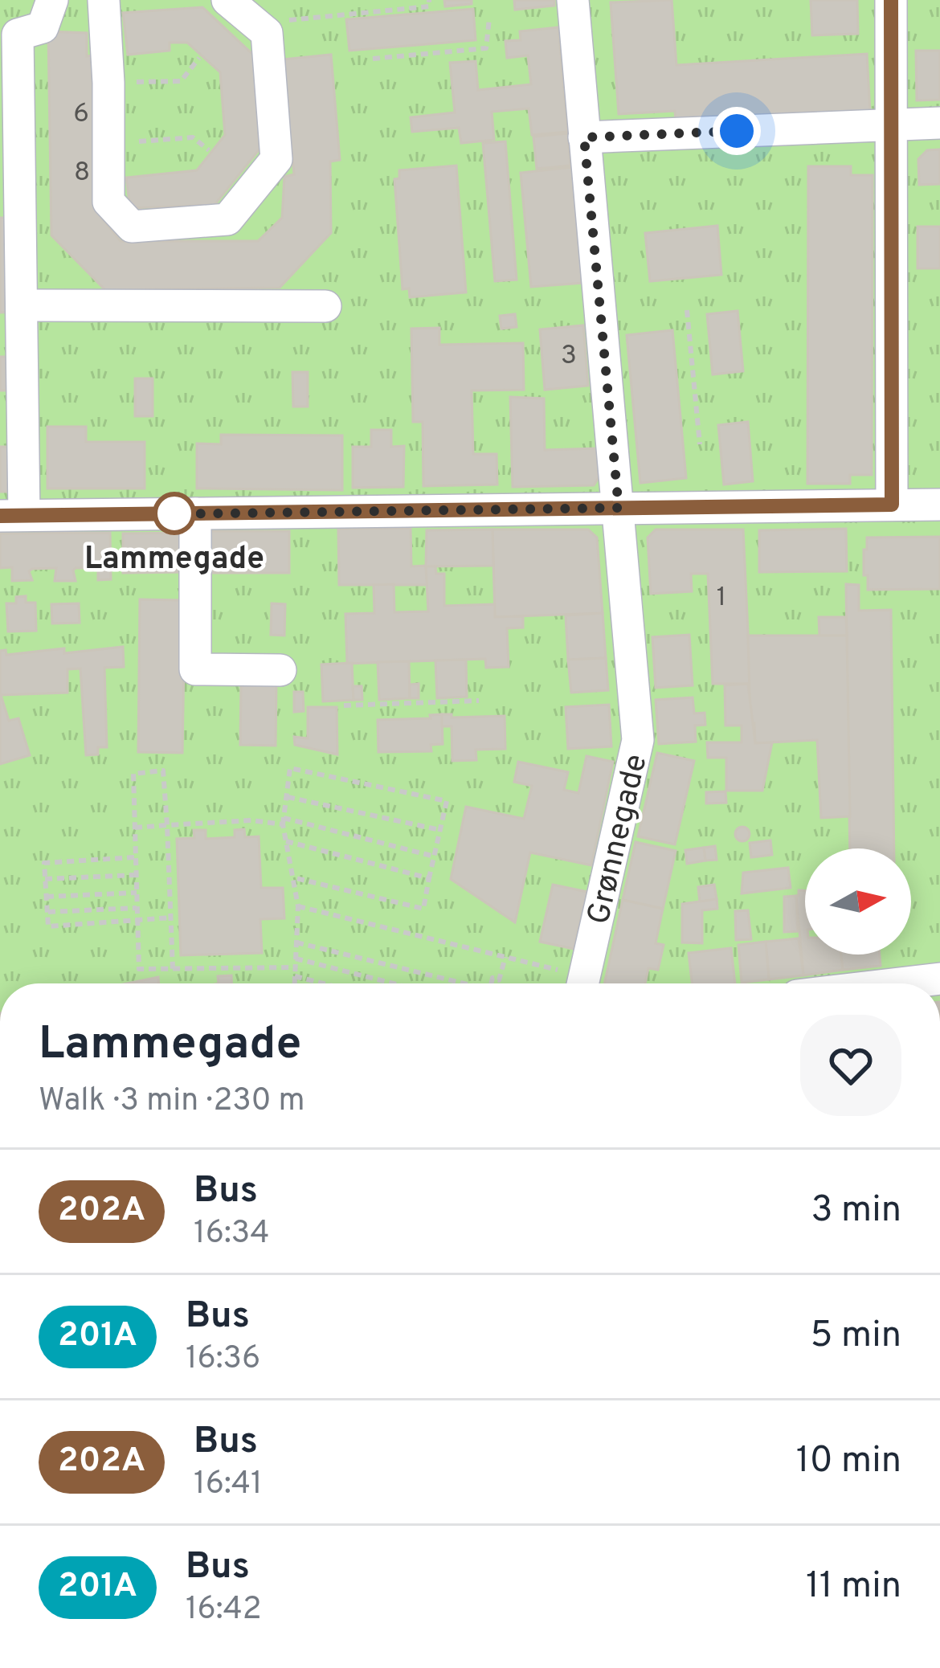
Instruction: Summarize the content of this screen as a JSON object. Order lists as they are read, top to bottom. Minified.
{"streets":{"street":["Grønnegade"]},"places":["Lammegade"],"lines":["bus line 202A"],"house_numbers":["6","8","3","1"],"north":"right","page":{"heading":["Lammegade","Walk · 3 min · 230 m"],"list":[{"mark":"202A","name":"Bus","note":"16:34","value":"3 min"},{"mark":"201A","name":"Bus","note":"16:36","value":"5 min"},{"mark":"202A","name":"Bus","note":"16:41","value":"10 min"},{"mark":"201A","name":"Bus","note":"16:42","value":"11 min"}]}}
